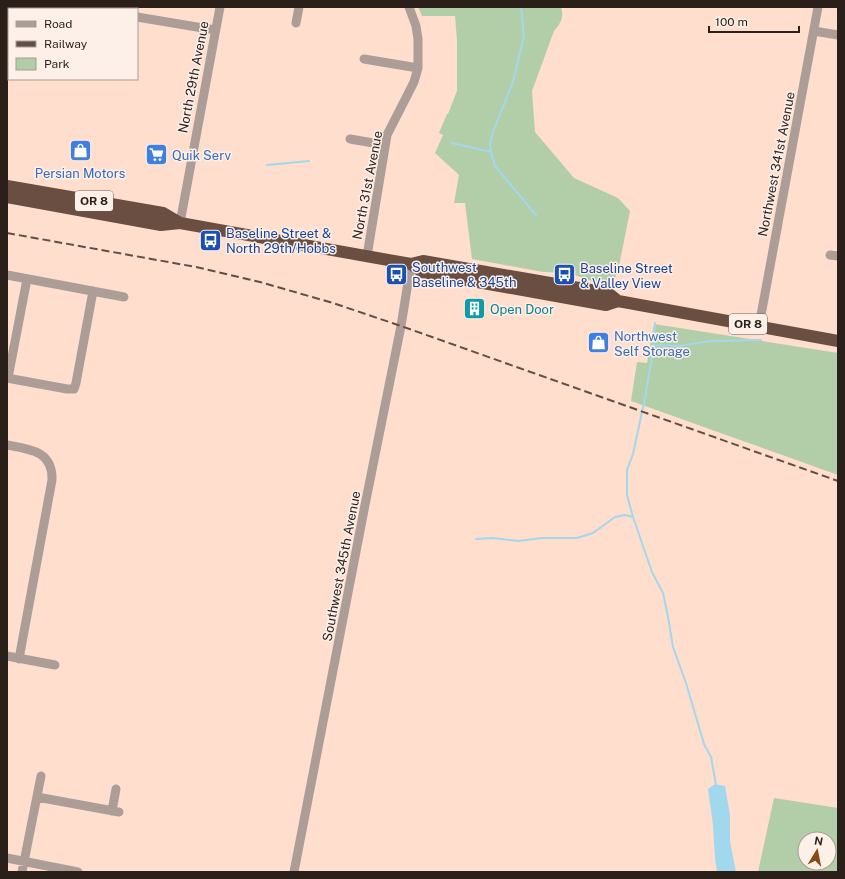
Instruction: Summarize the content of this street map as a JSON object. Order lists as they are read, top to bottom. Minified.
{"streets":{"highway":["OR 8"],"street":["North 29th Avenue","Northwest 341st Avenue","North 31st Avenue","Southwest 345th Avenue"]},"crossings":[["North 29th Avenue","OR 8"],["Northwest 341st Avenue","OR 8"],["North 31st Avenue","OR 8"],["OR 8","Southwest 345th Avenue"]],"places":{"shop":["Persian Motors","Northwest Self Storage"],"supermarket":["Quik Serv"],"bus stop":["Baseline Street & North 29th/Hobbs","Southwest Baseline & 345th","Baseline Street & Valley View"],"building":["Open Door"]},"legend":["Road","Railway","Park"],"scale_bar":"100 m","north":"top"}
